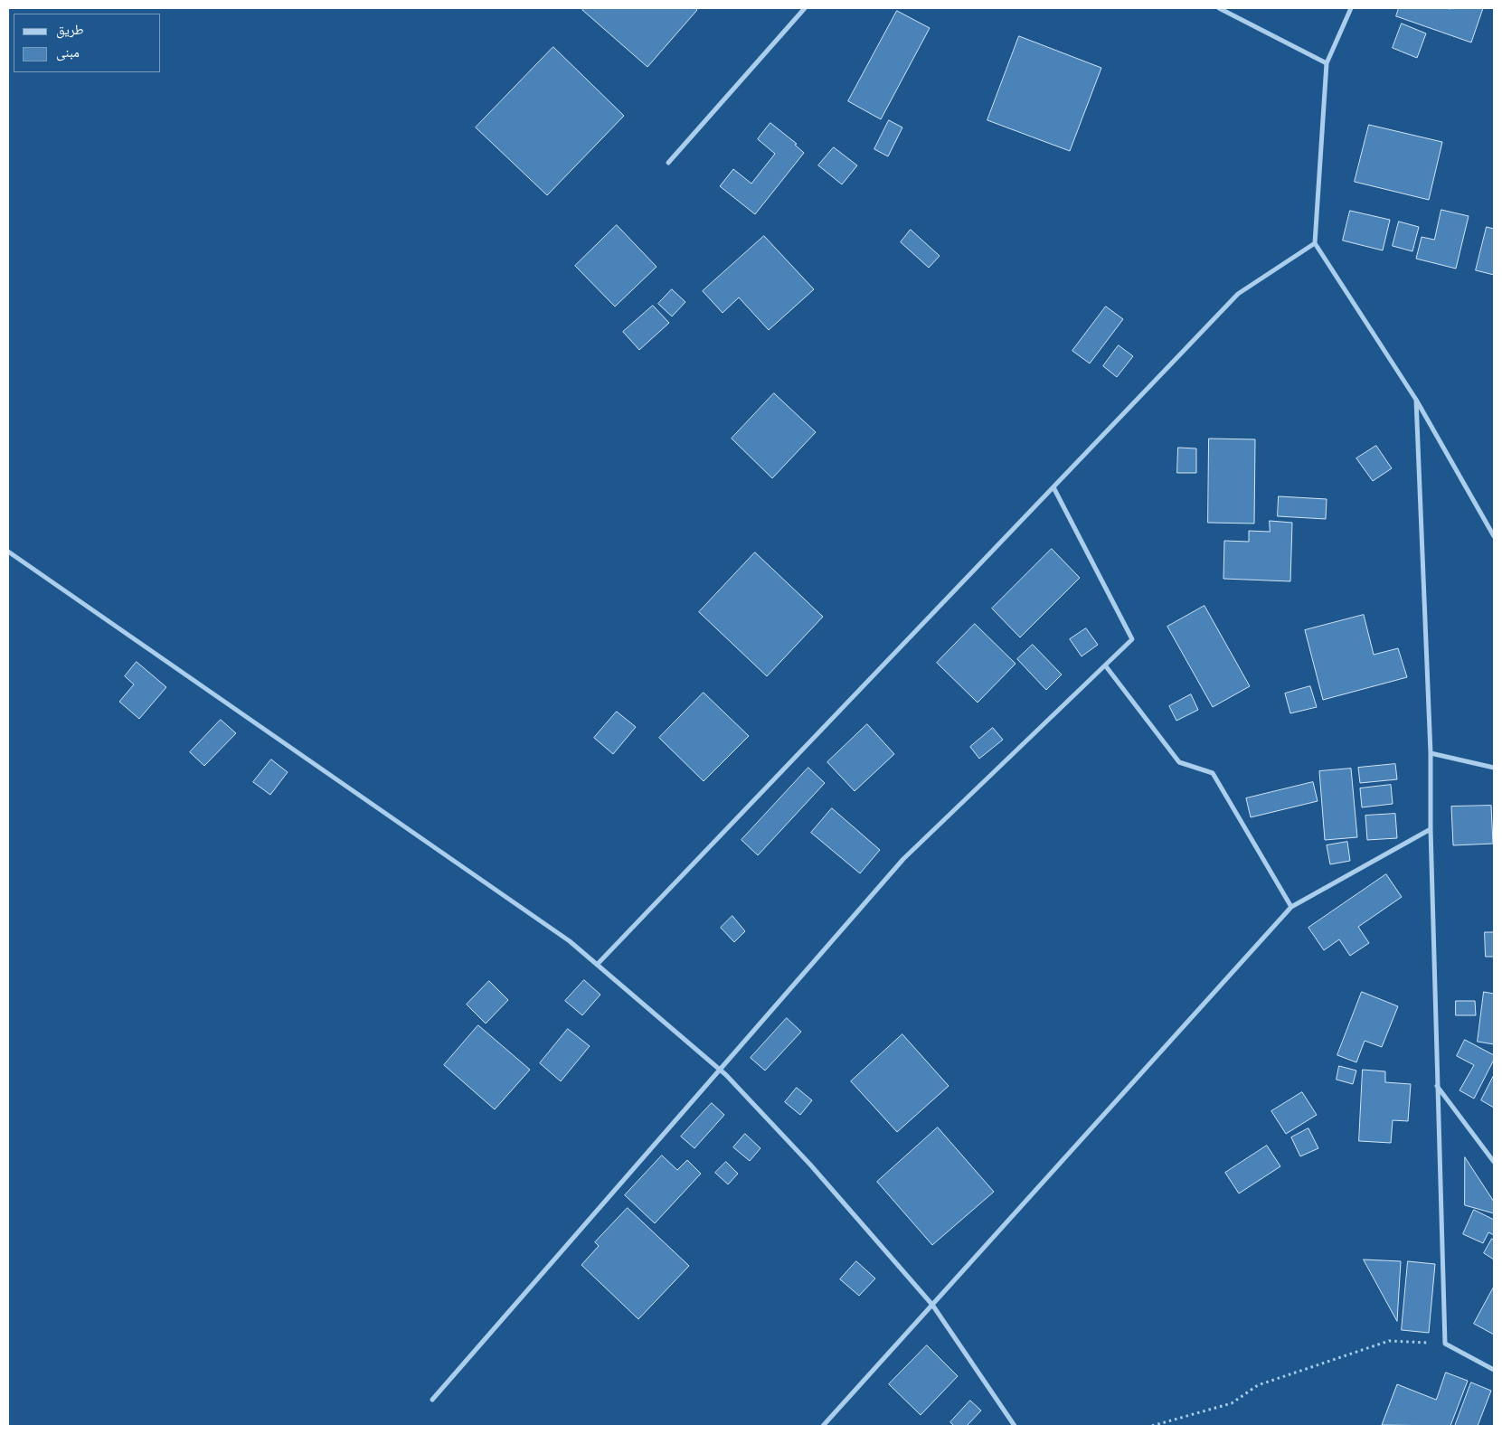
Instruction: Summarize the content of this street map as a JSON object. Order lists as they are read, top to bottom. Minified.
{"legend":["طريق","مبنى"]}
